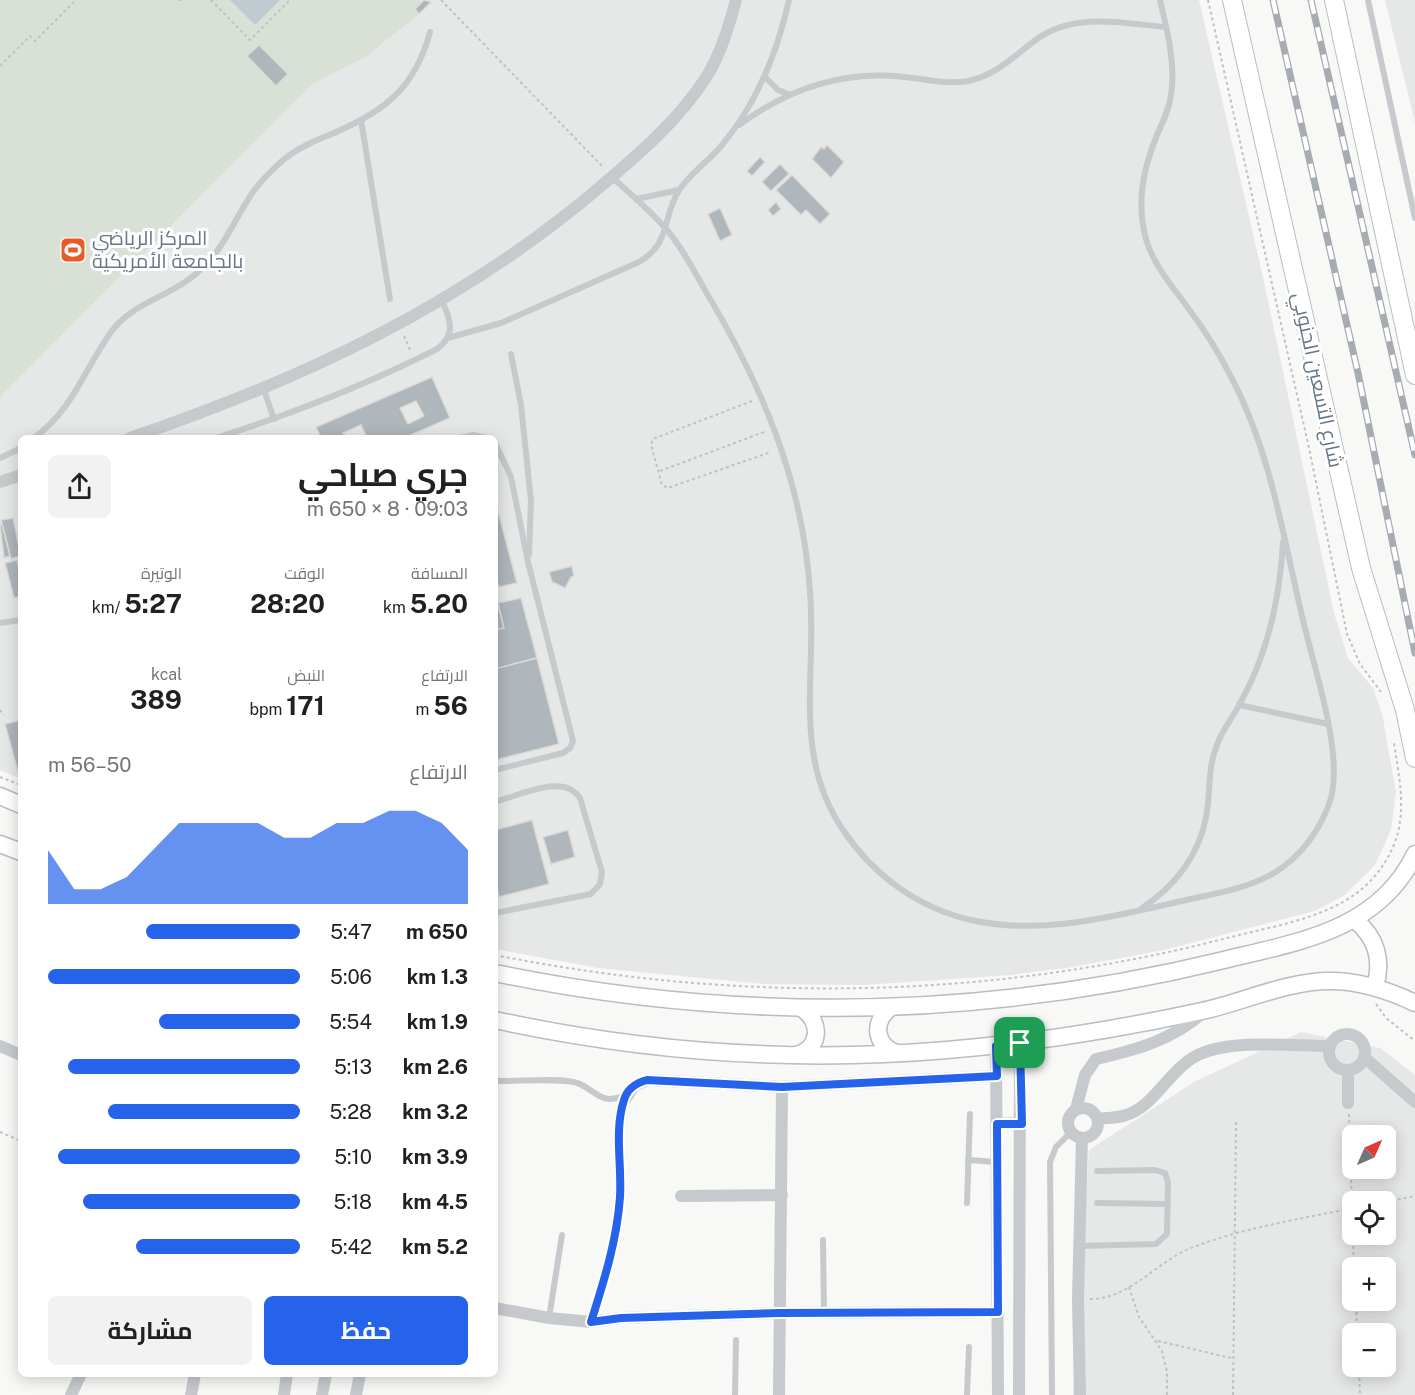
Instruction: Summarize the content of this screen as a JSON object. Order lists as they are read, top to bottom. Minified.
{"streets":{"main road":["شارع التسعين الجنوبي"]},"places":{"sports":["المركز الرياضي بالجامعة الأمريكية"]},"north":"top right","page":{"heading":["جري صباحي","09:03 · 8 × 650 m"],"stats":[["المسافة","5.20 km"],["الوقت","28:20"],["الوتيرة","5:27 /km"],["الارتفاع","56 m"],["النبض","171 bpm"],["kcal","389"]],"chart":["الارتفاع","50–56 m"],"list":[{"name":"650 m","note":"5:47"},{"name":"1.3 km","note":"5:06"},{"name":"1.9 km","note":"5:54"},{"name":"2.6 km","note":"5:13"},{"name":"3.2 km","note":"5:28"},{"name":"3.9 km","note":"5:10"},{"name":"4.5 km","note":"5:18"},{"name":"5.2 km","note":"5:42"}],"map_buttons":["+","−"],"buttons":["حفظ","مشاركة"]}}
